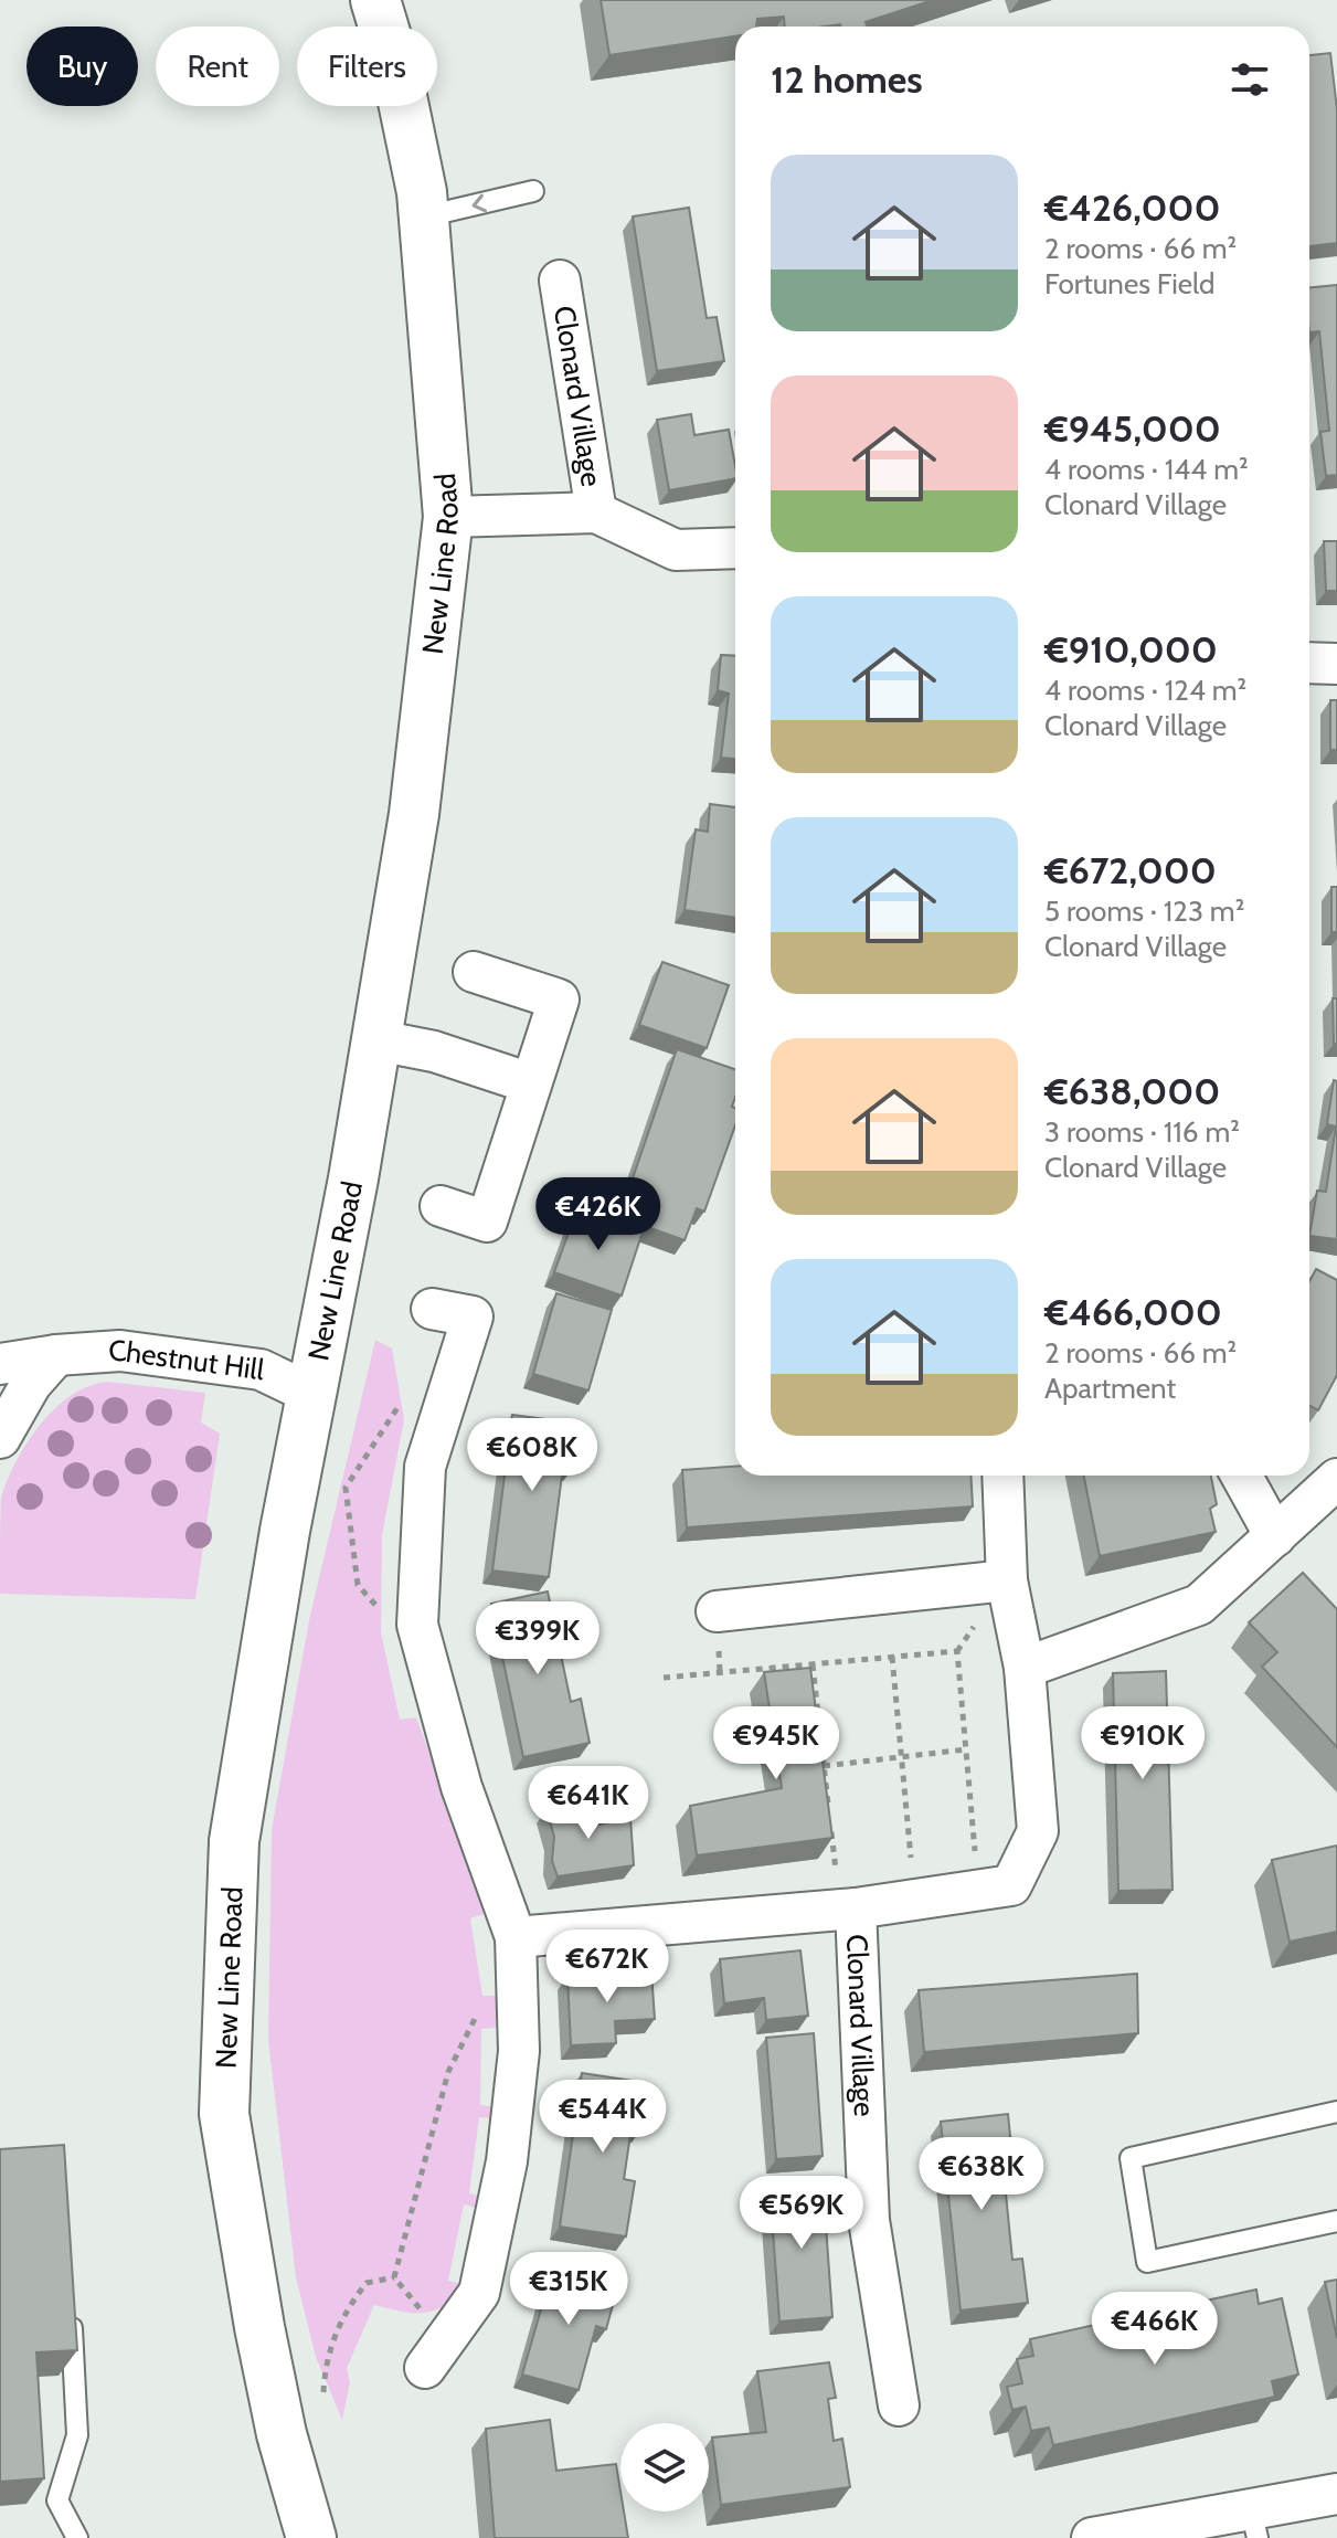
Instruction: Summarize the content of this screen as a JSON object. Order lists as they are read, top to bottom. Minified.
{"streets":{"main road":["New Line Road"],"street":["Clonard Village","Chestnut Hill"]},"crossings":[["Clonard Village","New Line Road"],["New Line Road","Chestnut Hill"]],"page":{"chip":["Buy","Rent","Filters"],"heading":"12 homes","list":[{"name":"€426,000","note":"2 rooms · 66 m² · Fortunes Field"},{"name":"€945,000","note":"4 rooms · 144 m² · Clonard Village"},{"name":"€910,000","note":"4 rooms · 124 m² · Clonard Village"},{"name":"€672,000","note":"5 rooms · 123 m² · Clonard Village"},{"name":"€638,000","note":"3 rooms · 116 m² · Clonard Village"},{"name":"€466,000","note":"2 rooms · 66 m² · Apartment"}],"price":["€426K","€608K","€399K","€945K","€910K","€641K","€672K","€544K","€638K","€569K","€315K","€466K"]}}
